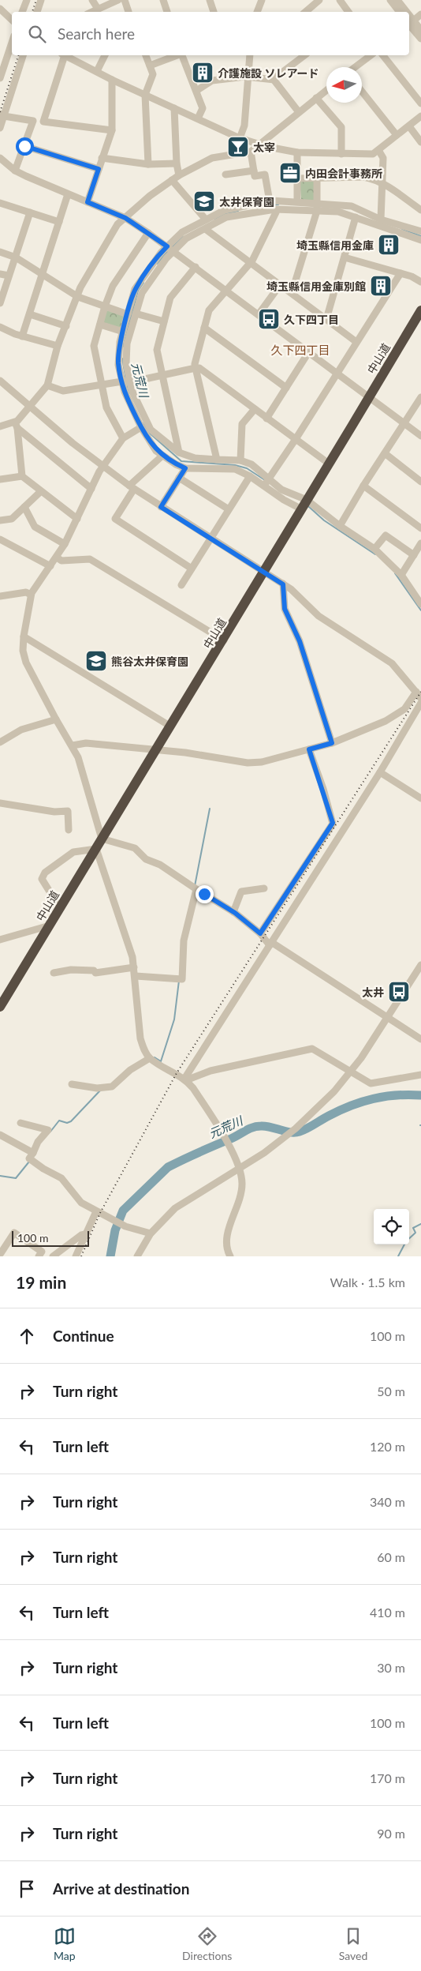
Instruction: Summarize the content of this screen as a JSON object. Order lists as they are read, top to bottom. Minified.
{"streets":{"highway":["中山道"]},"districts":["久下四丁目"],"water":["元荒川"],"places":{"building":["介護施設 ソレアード","埼玉縣信用金庫","埼玉縣信用金庫別館"],"bar":["太宰"],"office":["内田会計事務所"],"school or university":["太井保育園","熊谷太井保育園"],"bus stop":["久下四丁目","太井"]},"scale_bar":"100 m","north":"left","page":{"search":"Search here","scale":"100 m","heading":["19 min","Walk · 1.5 km"],"list":[["Continue","100 m"],["Turn right","50 m"],["Turn left","120 m"],["Turn right","340 m"],["Turn right","60 m"],["Turn left","410 m"],["Turn right","30 m"],["Turn left","100 m"],["Turn right","170 m"],["Turn right","90 m"],"Arrive at destination"],"nav":["Map","Directions","Saved"]}}
